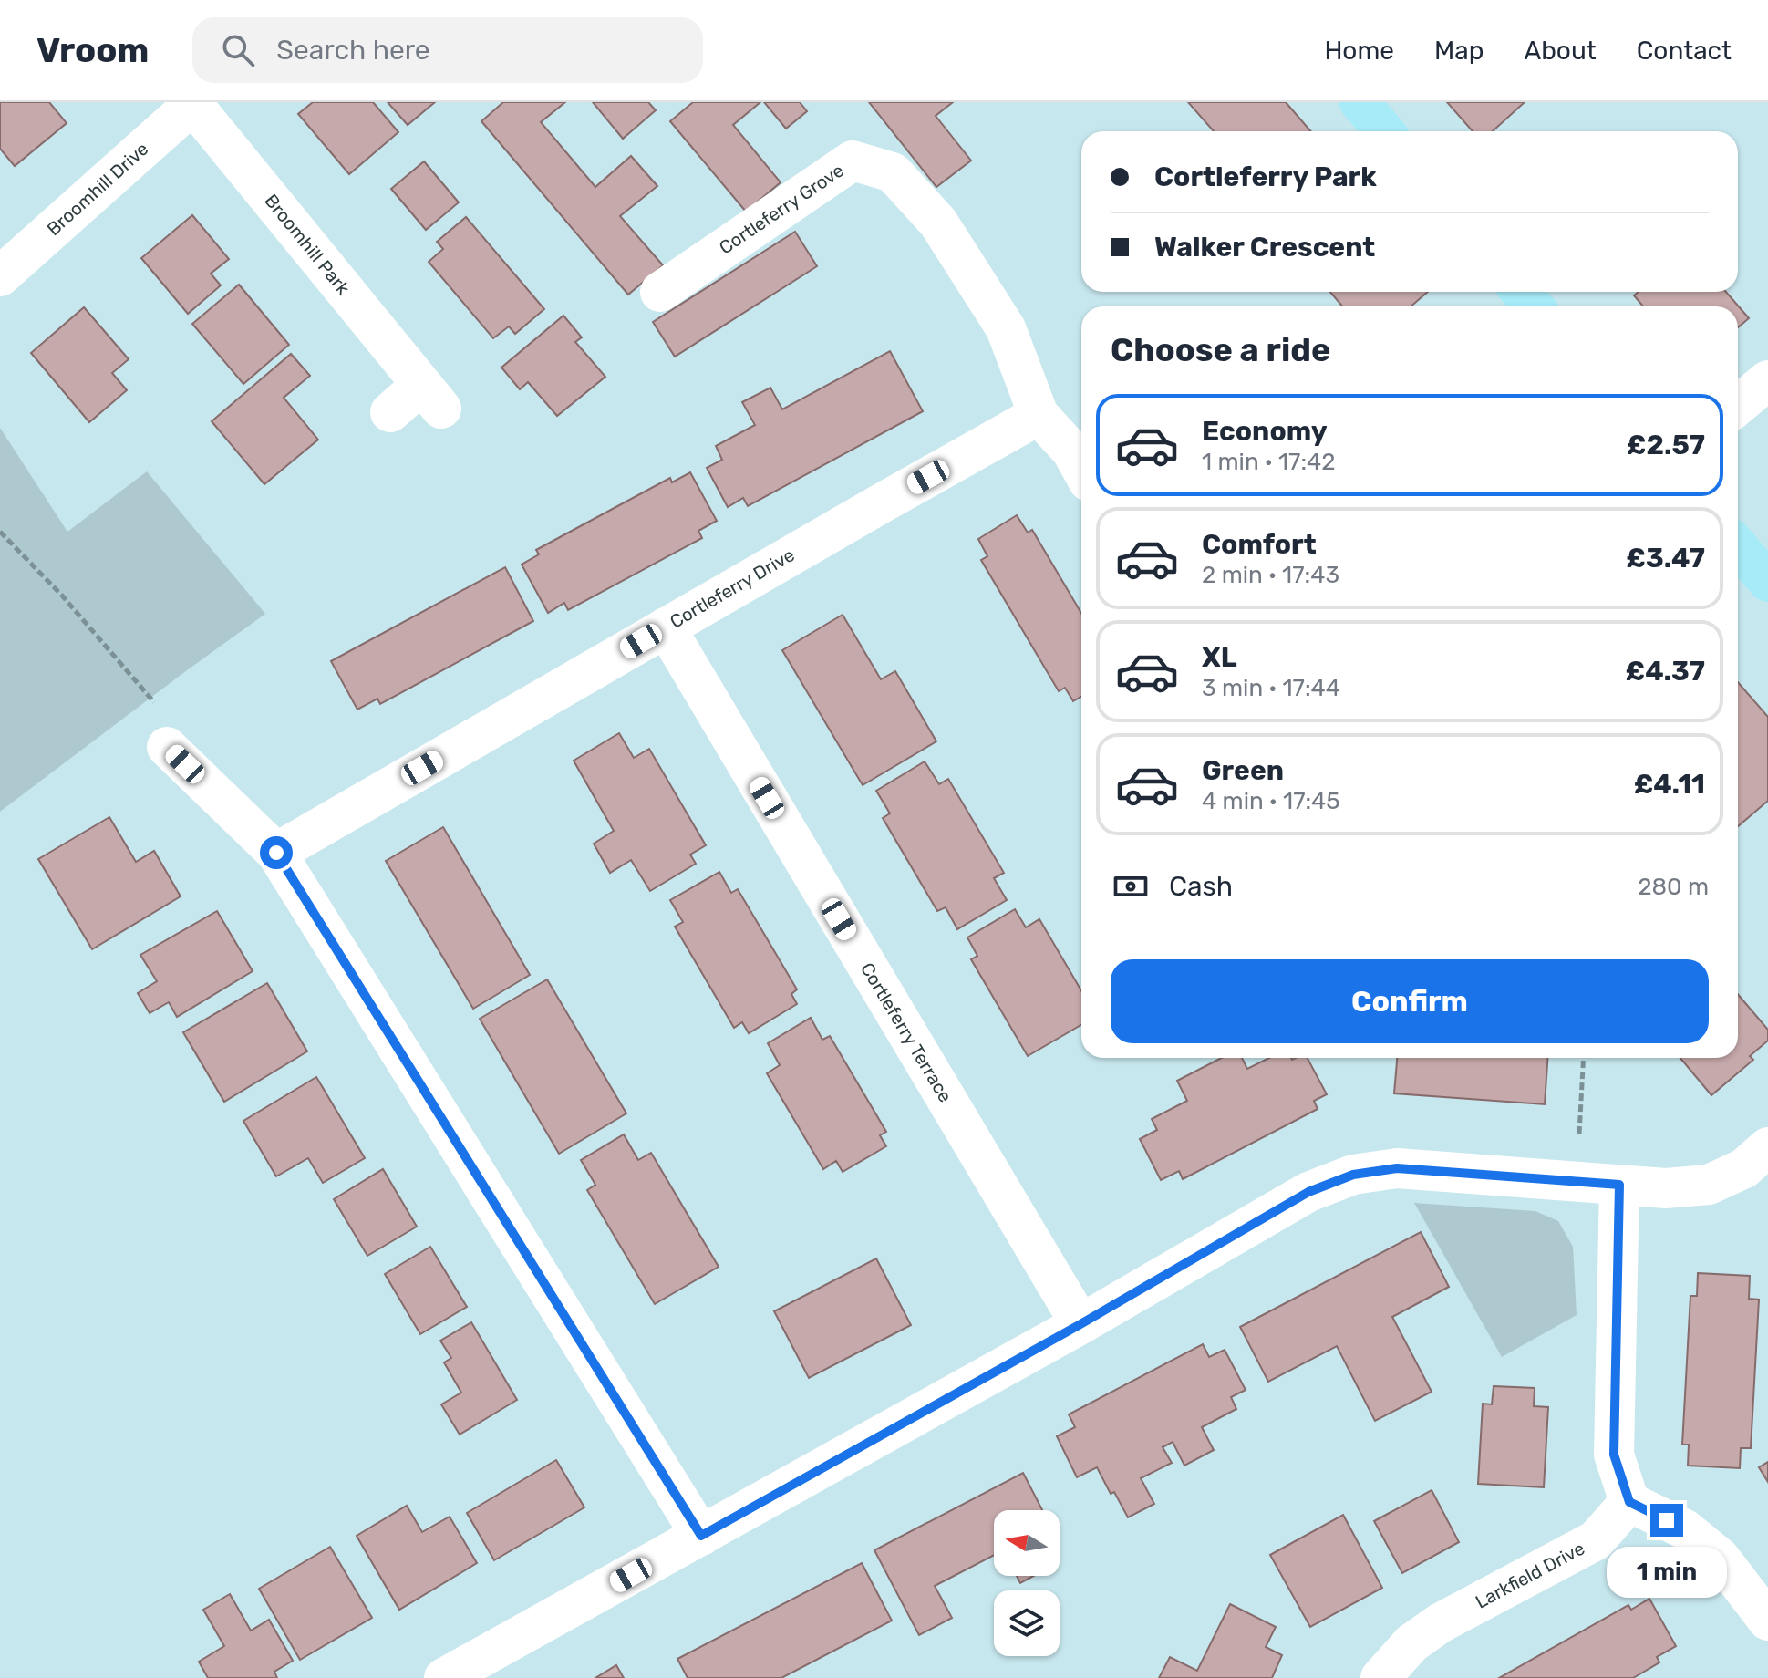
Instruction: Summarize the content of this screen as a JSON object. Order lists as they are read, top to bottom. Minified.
{"streets":{"street":["Broomhill Drive","Cortleferry Grove","Broomhill Park","Cortleferry Drive","Cortleferry Terrace","Larkfield Drive"]},"crossings":[["Broomhill Drive","Broomhill Park"],["Cortleferry Grove","Cortleferry Drive"],["Cortleferry Drive","Cortleferry Terrace"]],"north":"left","page":{"header":"Vroom","search":"Search here","nav":["Home","Map","About","Contact"],"banner":["Cortleferry Park","Walker Crescent"],"heading":"Choose a ride","list":[{"name":"Economy","note":"1 min · 17:42","value":"£2.57"},{"name":"Comfort","note":"2 min · 17:43","value":"£3.47"},{"name":"XL","note":"3 min · 17:44","value":"£4.37"},{"name":"Green","note":"4 min · 17:45","value":"£4.11"}],"pay":["Cash","280 m"],"buttons":"Confirm","bubble":"1 min"}}
